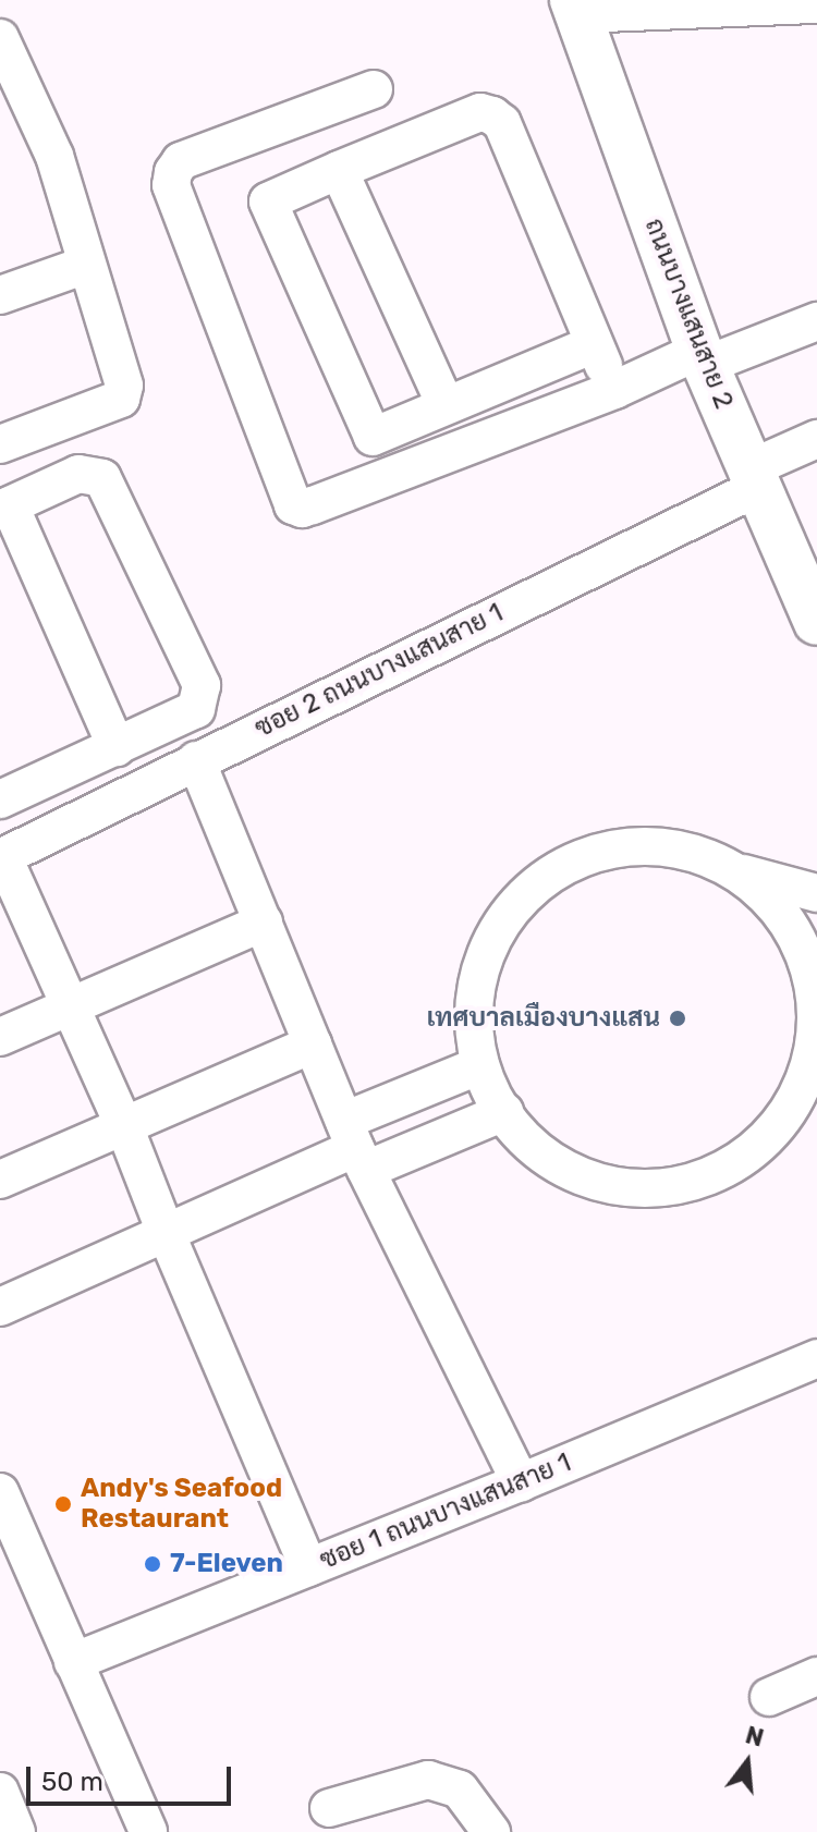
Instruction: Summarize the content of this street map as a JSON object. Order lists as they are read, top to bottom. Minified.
{"streets":{"main road":["ถนนบางแสนสาย 2"],"street":["ซอย 2 ถนนบางแสนสาย 1","ซอย 1 ถนนบางแสนสาย 1"]},"crossings":[["ถนนบางแสนสาย 2","ซอย 2 ถนนบางแสนสาย 1"]],"places":["เทศบาลเมืองบางแสน","Andy's Seafood Restaurant","7-Eleven"],"scale_bar":"50 m","north":"top"}
